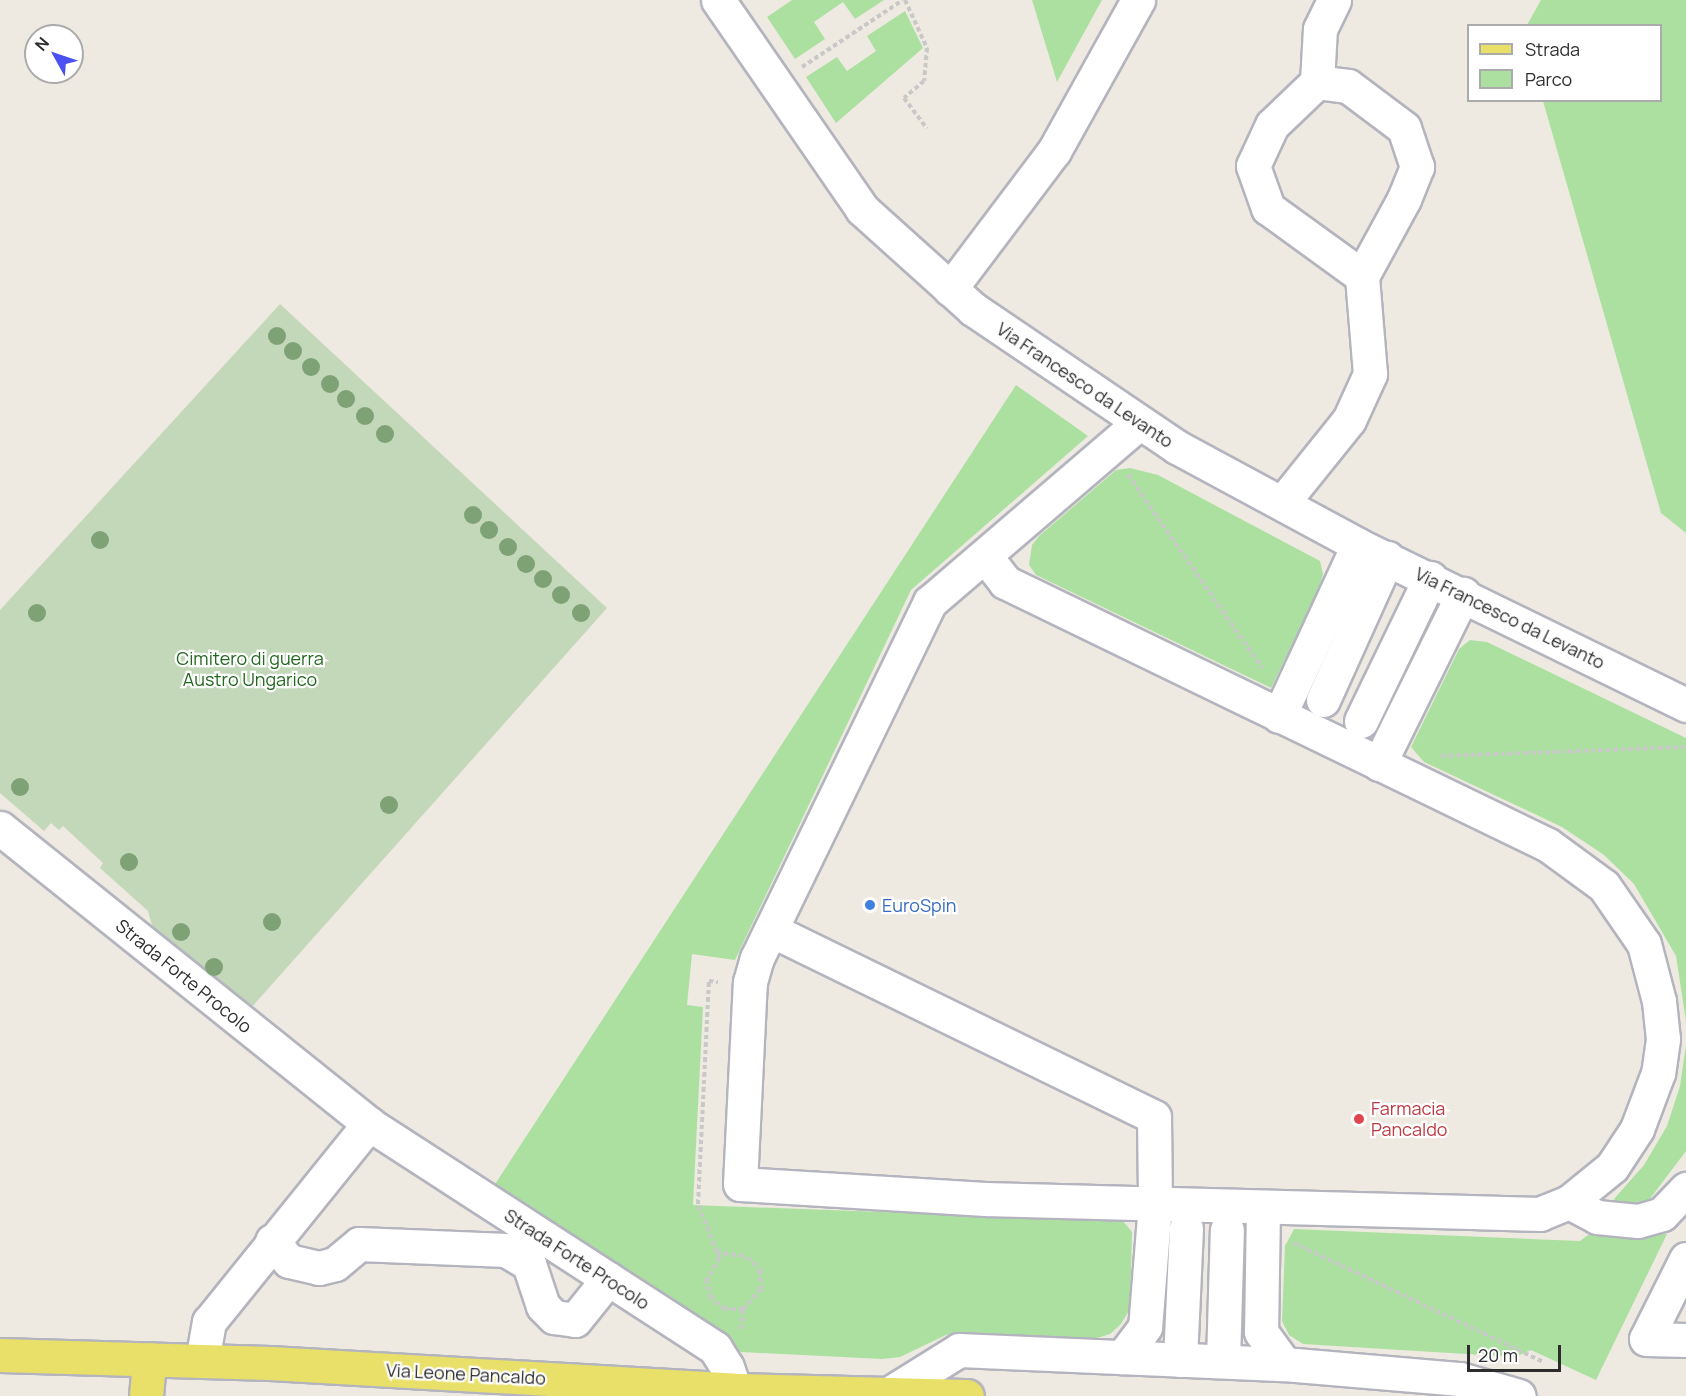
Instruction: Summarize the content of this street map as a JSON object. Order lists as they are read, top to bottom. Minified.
{"streets":{"main road":["Via Leone Pancaldo"],"street":["Via Francesco da Levanto","Strada Forte Procolo"]},"crossings":[["Strada Forte Procolo","Via Leone Pancaldo"]],"parks":["Cimitero di guerra Austro Ungarico"],"places":["EuroSpin","Farmacia Pancaldo"],"legend":["Strada","Parco"],"scale_bar":"20 m","north":"top left"}
